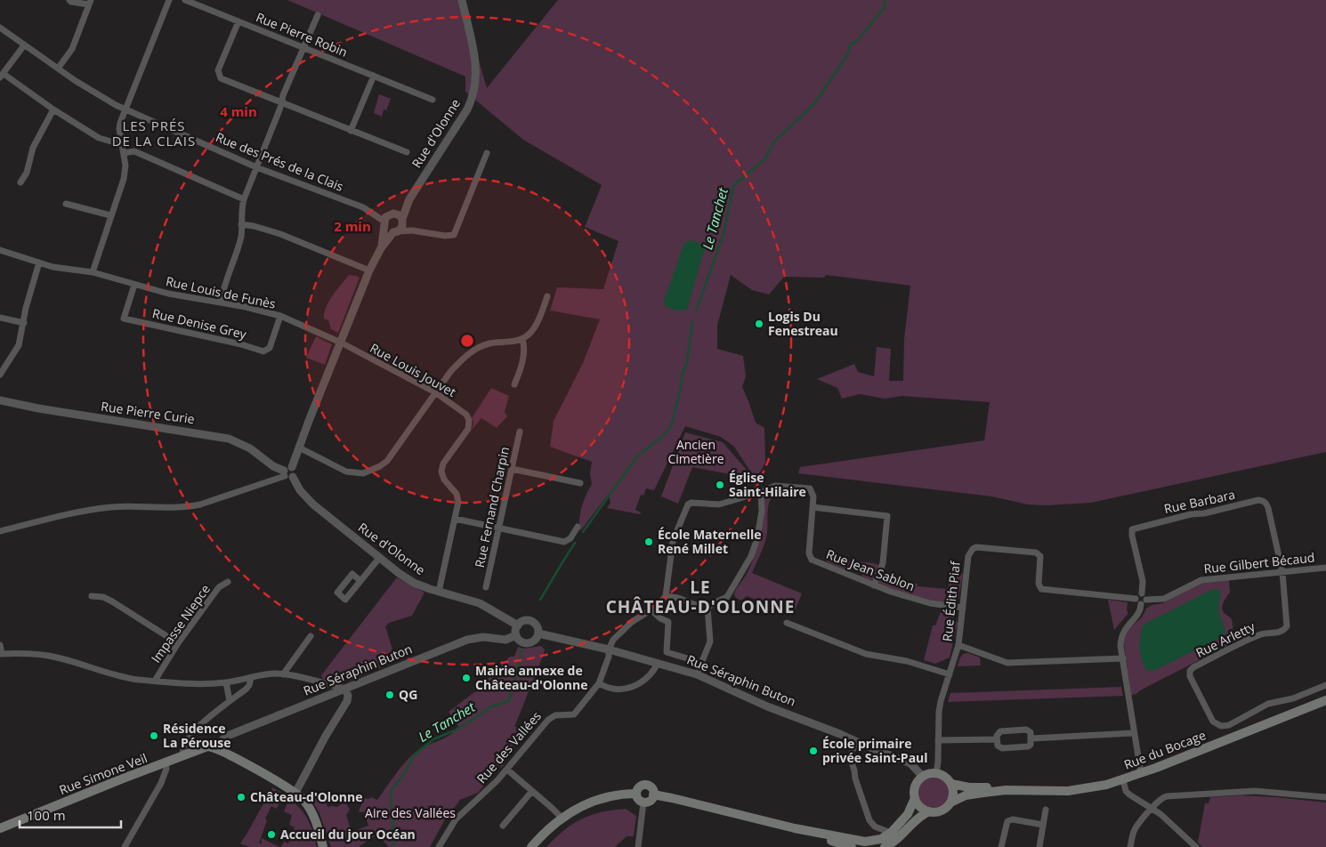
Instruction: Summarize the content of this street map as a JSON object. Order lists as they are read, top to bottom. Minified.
{"streets":{"main road":["Rue du Bocage","Rue Simone Veil"],"street":["Rue Pierre Robin","Rue d'Olonne","Rue des Prés de la Clais","Rue Louis de Funès","Rue Denise Grey","Rue Louis Jouvet","Rue Pierre Curie","Rue Barbara","Rue Fernand Charpin","Rue Gilbert Bécaud","Rue Jean Sablon","Rue Édith Piaf","Impasse Niepce","Rue Arletty","Rue Séraphin Buton","Rue des Vallées"]},"crossings":[["Rue d'Olonne","Rue des Prés de la Clais"],["Rue d'Olonne","Rue Louis de Funès"],["Rue d'Olonne","Rue Louis Jouvet"],["Rue d'Olonne","Rue Pierre Curie"],["Rue d'Olonne","Rue Séraphin Buton"],["Rue Louis de Funès","Rue Denise Grey"],["Rue Louis de Funès","Rue Louis Jouvet"],["Rue Barbara","Rue Gilbert Bécaud"],["Rue Barbara","Rue Édith Piaf"],["Rue Barbara","Rue Arletty"],["Rue Gilbert Bécaud","Rue Édith Piaf"],["Rue Gilbert Bécaud","Rue Arletty"],["Rue Jean Sablon","Rue Édith Piaf"],["Rue Édith Piaf","Rue Séraphin Buton"],["Rue Édith Piaf","Rue du Bocage"],["Rue Séraphin Buton","Rue des Vallées"],["Rue Séraphin Buton","Rue du Bocage"],["Rue Séraphin Buton","Rue Simone Veil"]],"districts":["LES PRÉS DE LA CLAIS","LE CHÂTEAU-D'OLONNE"],"water":["Le Tanchet"],"parks":["Ancien Cimetière","Aire des Vallées"],"places":["Logis Du Fenestreau","Église Saint-Hilaire","École Maternelle René Millet","Mairie annexe de Château-d'Olonne","QG","Résidence La Pérouse","École primaire privée Saint-Paul","Château-d'Olonne","Accueil du jour Océan"],"scale_bar":"100 m","rings":["4 min","2 min"]}
